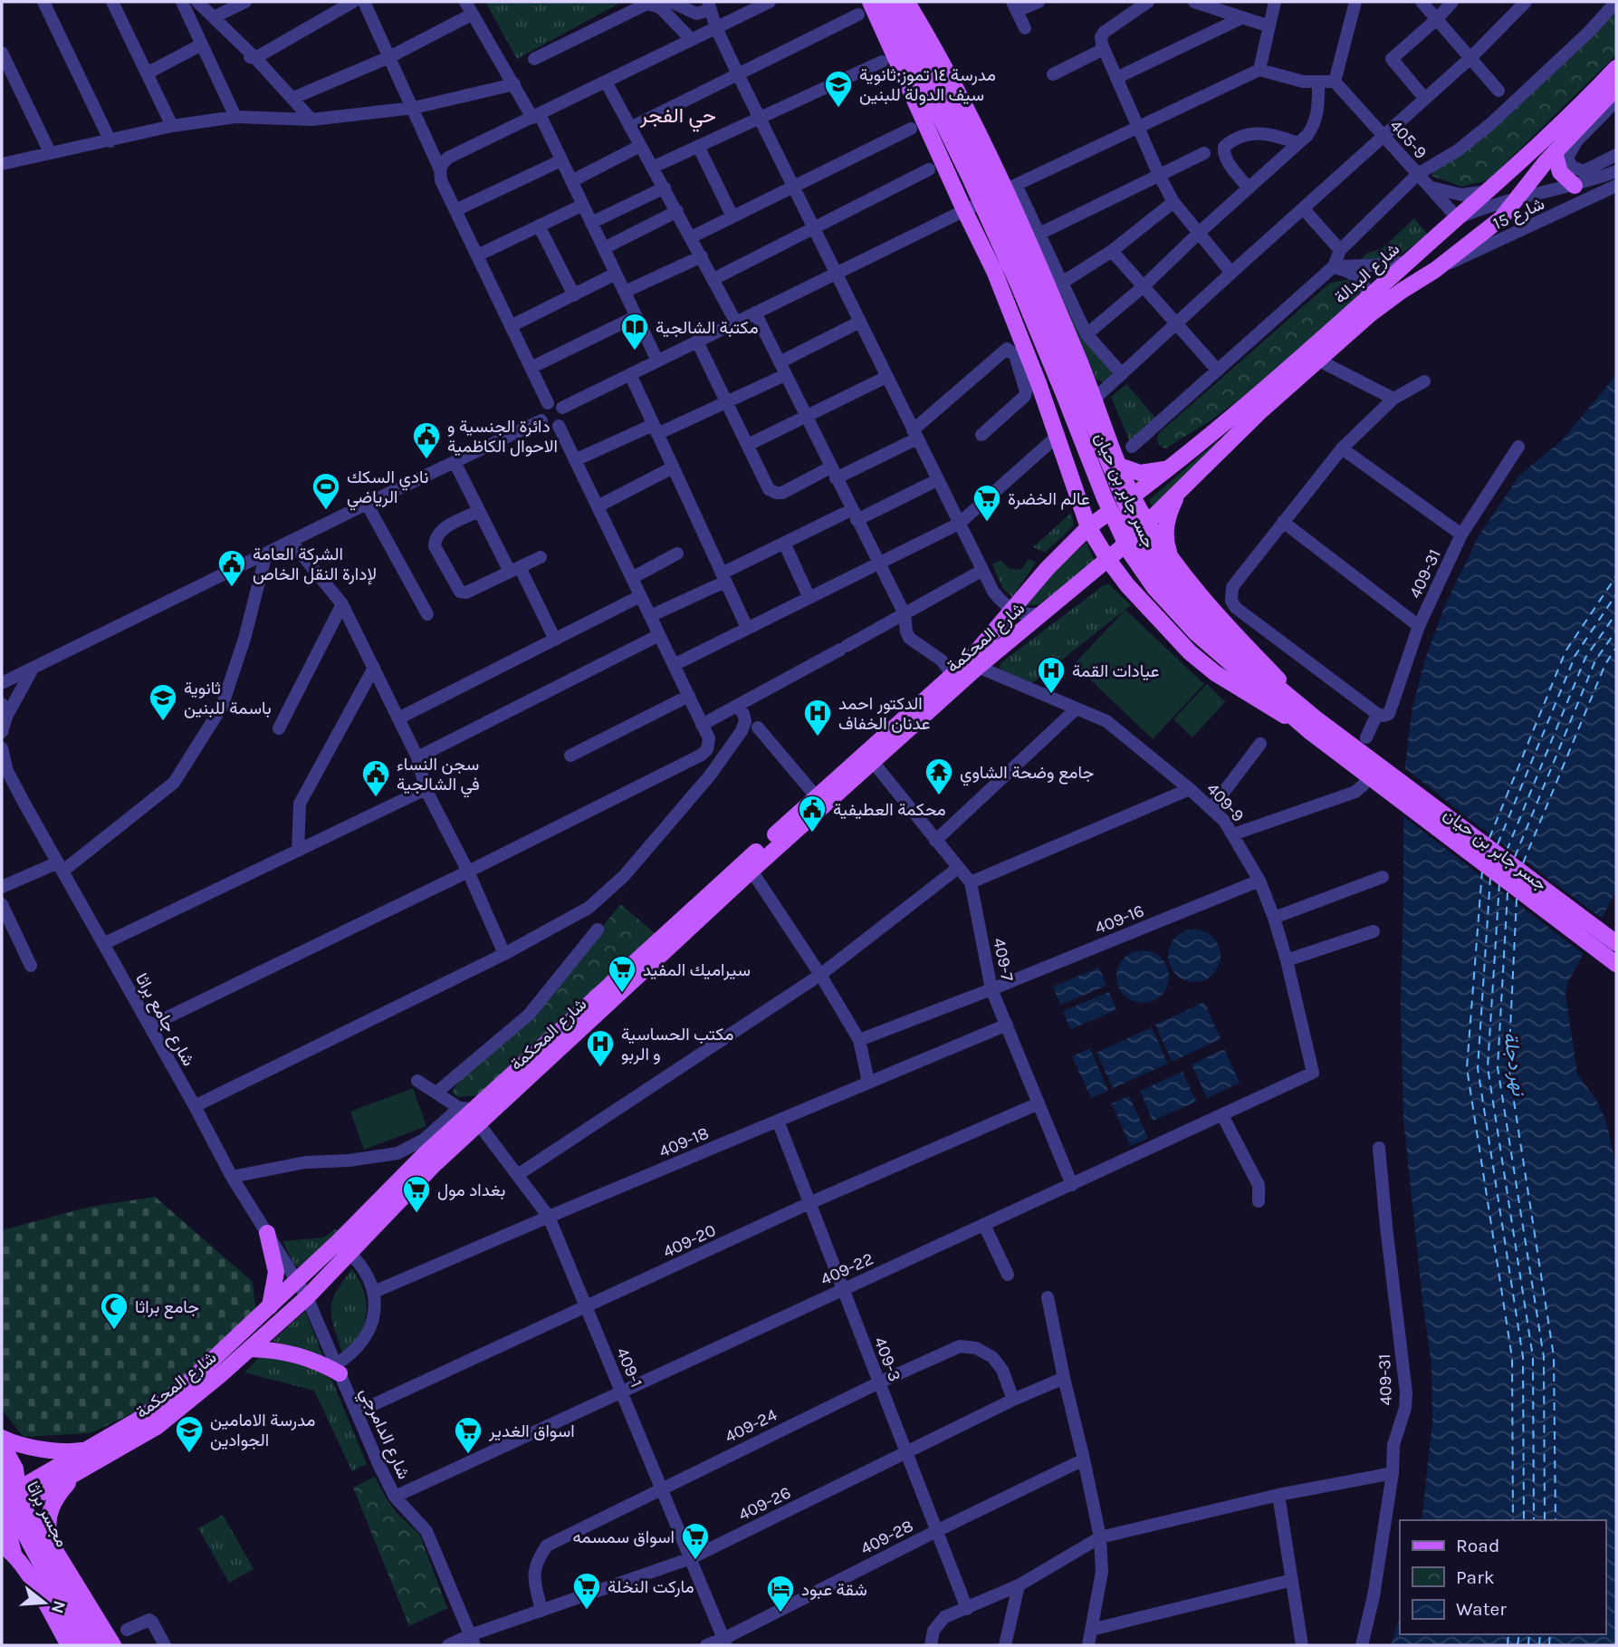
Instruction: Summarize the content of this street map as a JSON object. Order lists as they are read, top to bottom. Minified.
{"streets":{"main road":["شارع البدالة","جسر جابر بن حيان","شارع المحكمة","مجسر براثا"],"street":["405-9","شارع 15","409-31","409-9","409-16","409-7","شارع جامع براثا","409-18","409-20","409-22","409-3","409-1","409-24","شارع الدامرجي","409-26","409-28"]},"crossings":[["405-9","شارع 15"],["405-9","شارع البدالة"],["شارع 15","شارع البدالة"],["شارع المحكمة","409-9"],["شارع المحكمة","شارع جامع براثا"],["شارع المحكمة","409-1"],["شارع المحكمة","شارع الدامرجي"],["409-9","409-16"],["409-9","409-22"],["409-16","409-7"],["409-7","409-18"],["409-7","409-20"],["409-7","409-22"],["شارع جامع براثا","شارع الدامرجي"],["409-18","409-3"],["409-18","409-1"],["409-20","409-3"],["409-20","409-1"],["409-20","شارع الدامرجي"],["409-22","409-3"],["409-22","409-1"],["409-22","شارع الدامرجي"],["409-3","409-24"],["409-3","409-26"],["409-3","409-28"],["409-1","409-24"],["409-1","409-26"],["409-1","409-28"],["409-24","409-26"],["شارع الدامرجي","409-26"]],"districts":["حي الفجر"],"water":["نهر دجلة"],"places":{"school or university":["مدرسة ١٤ تموز;ثانوية سيف الدولة للبنين","ثانوية باسمة للبنين","مدرسة الامامين الجوادين"],"library":["مكتبة الشالجية"],"public building":["دائرة الجنسية و الاحوال الكاظمية","الشركة العامة لإدارة النقل الخاص","سجن النساء في الشالجية","محكمة العطيفية"],"sports":["نادي السكك الرياضي"],"supermarket":["عالم الخضرة","سيراميك المفيد","بغداد مول","اسواق الغدير","اسواق سمسمه","ماركت النخلة"],"hospital":["عيادات القمة","الدكتور احمد عدنان الخفاف","مكتب الحساسية و الربو"],"temple":["جامع وضحة الشاوي"],"mosque":["جامع براثا"],"hotel":["شقة عبود"]},"legend":["Road","Park","Water"],"north":"right"}
